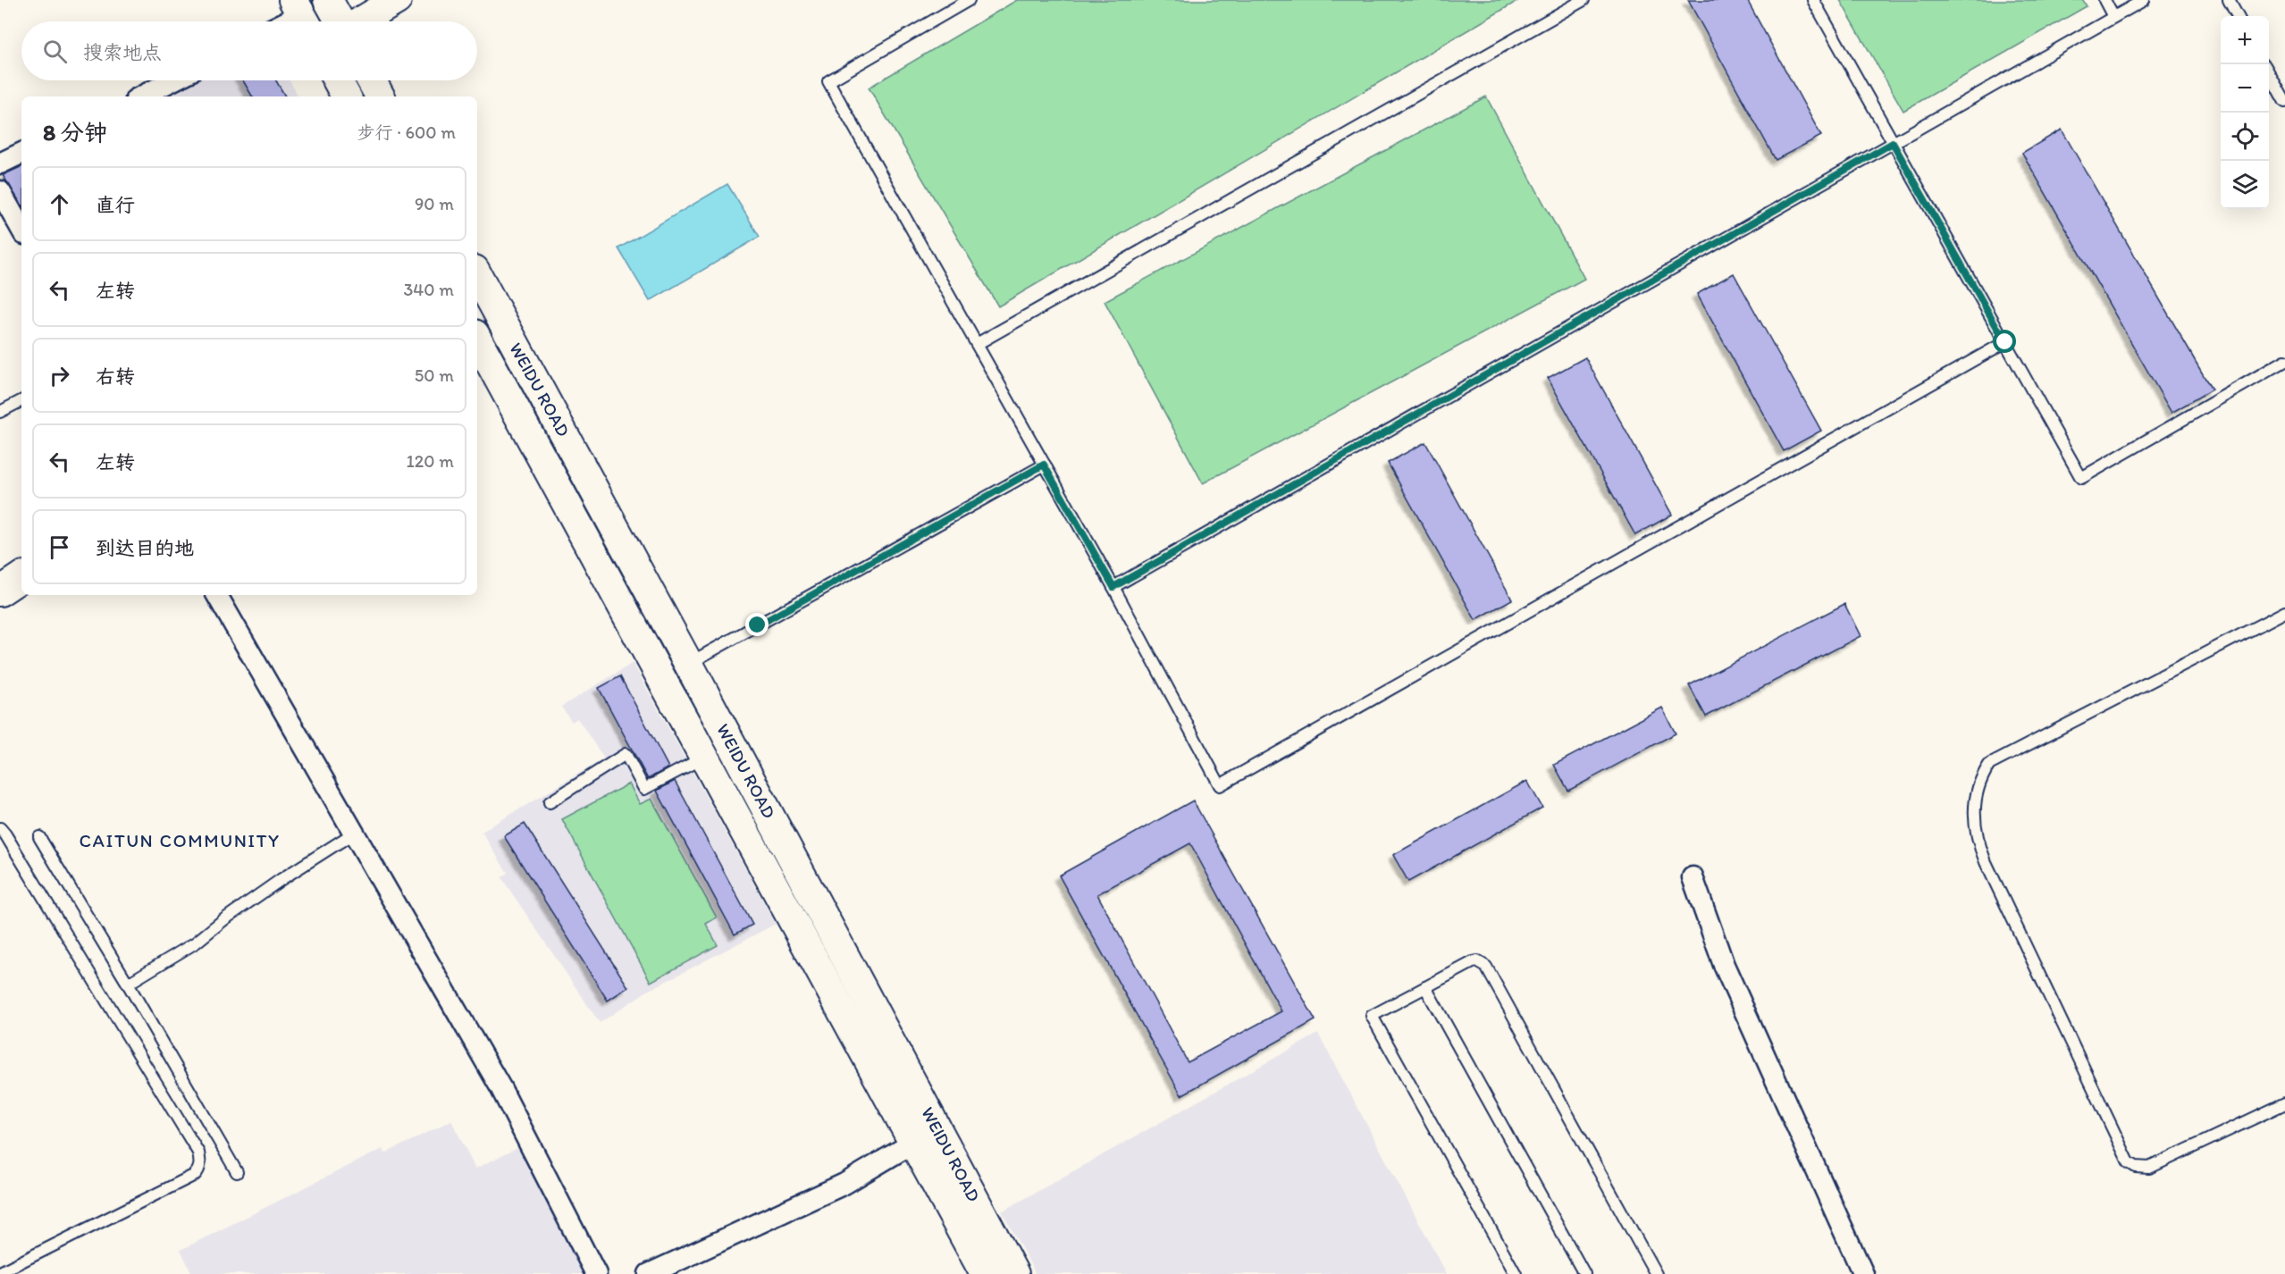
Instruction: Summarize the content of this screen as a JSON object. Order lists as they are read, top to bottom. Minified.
{"streets":{"main road":["WEIDU ROAD"]},"districts":["CAITUN COMMUNITY"],"page":{"map_buttons":["+","−"],"search":"搜索地点","heading":["8 分钟","步行 · 600 m"],"list":[["直行","90 m"],["左转","340 m"],["右转","50 m"],["左转","120 m"],"到达目的地"]}}
